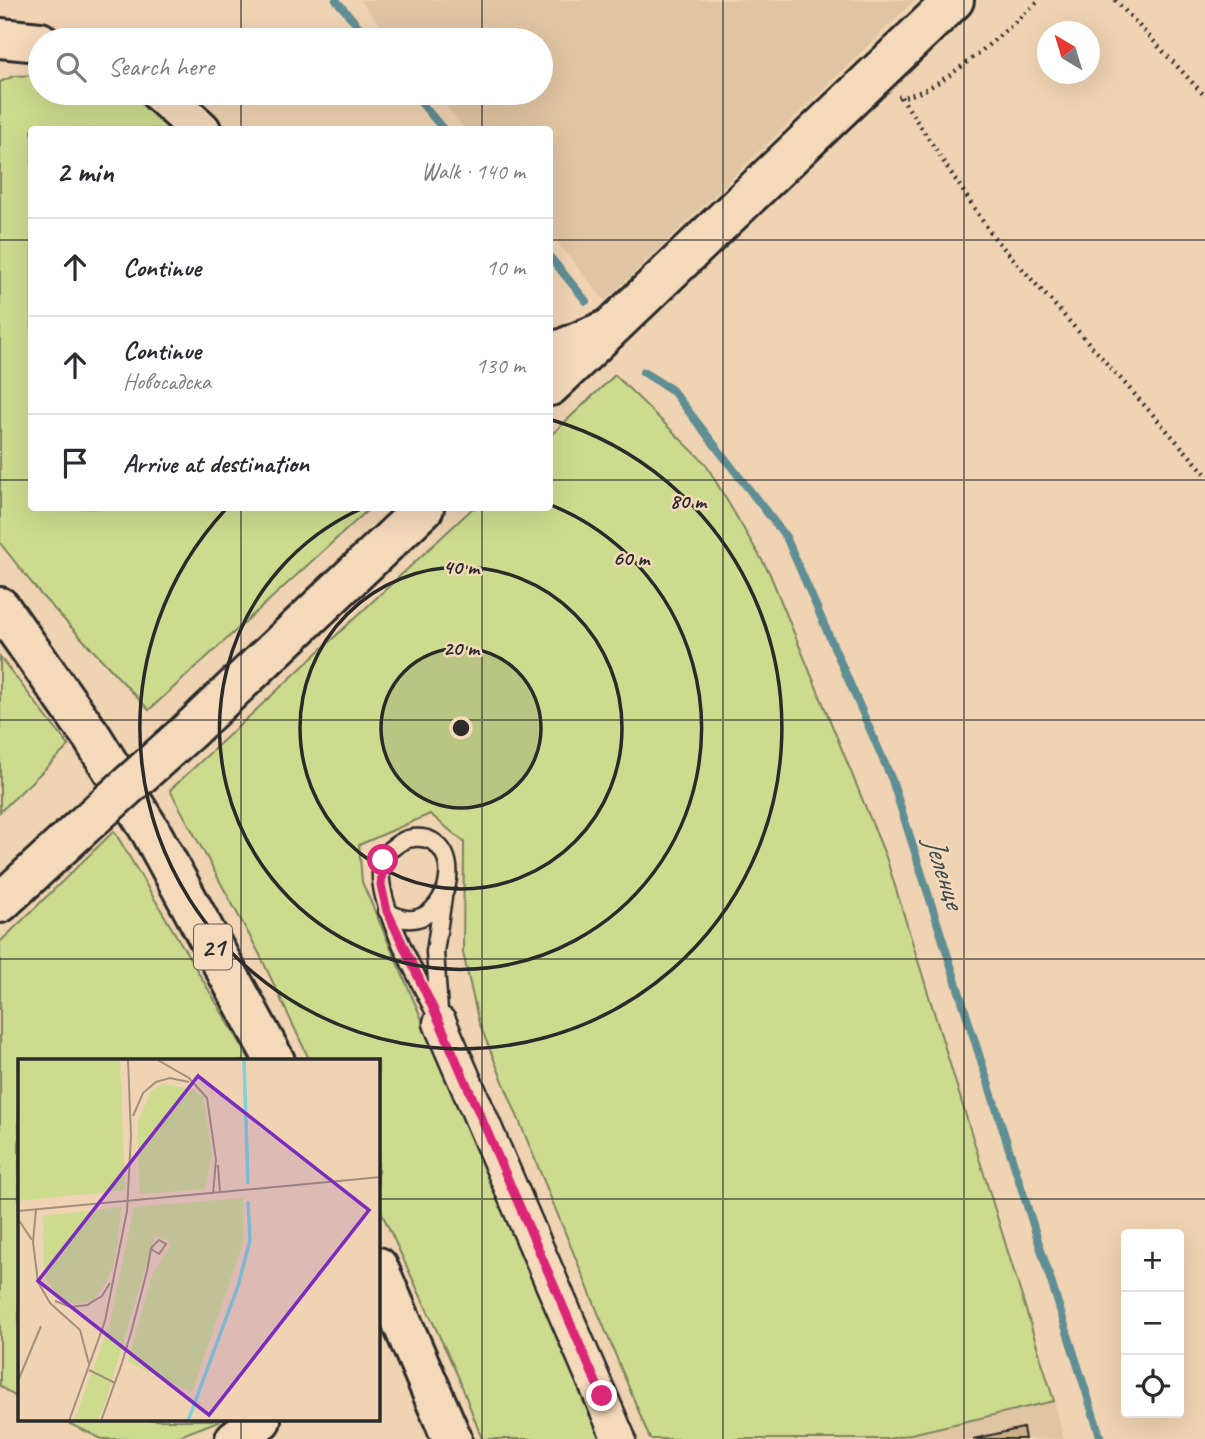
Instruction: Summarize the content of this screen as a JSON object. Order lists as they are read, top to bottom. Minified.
{"streets":{"main road":["21"]},"water":["Јеленце"],"north":"top left","page":{"search":"Search here","heading":["2 min","Walk · 140 m"],"list":[["Continue","10 m"],["Continue","Новосадска","130 m"],"Arrive at destination"],"map_buttons":["+","−"]},"rings":["80 m","60 m","40 m","20 m"]}
